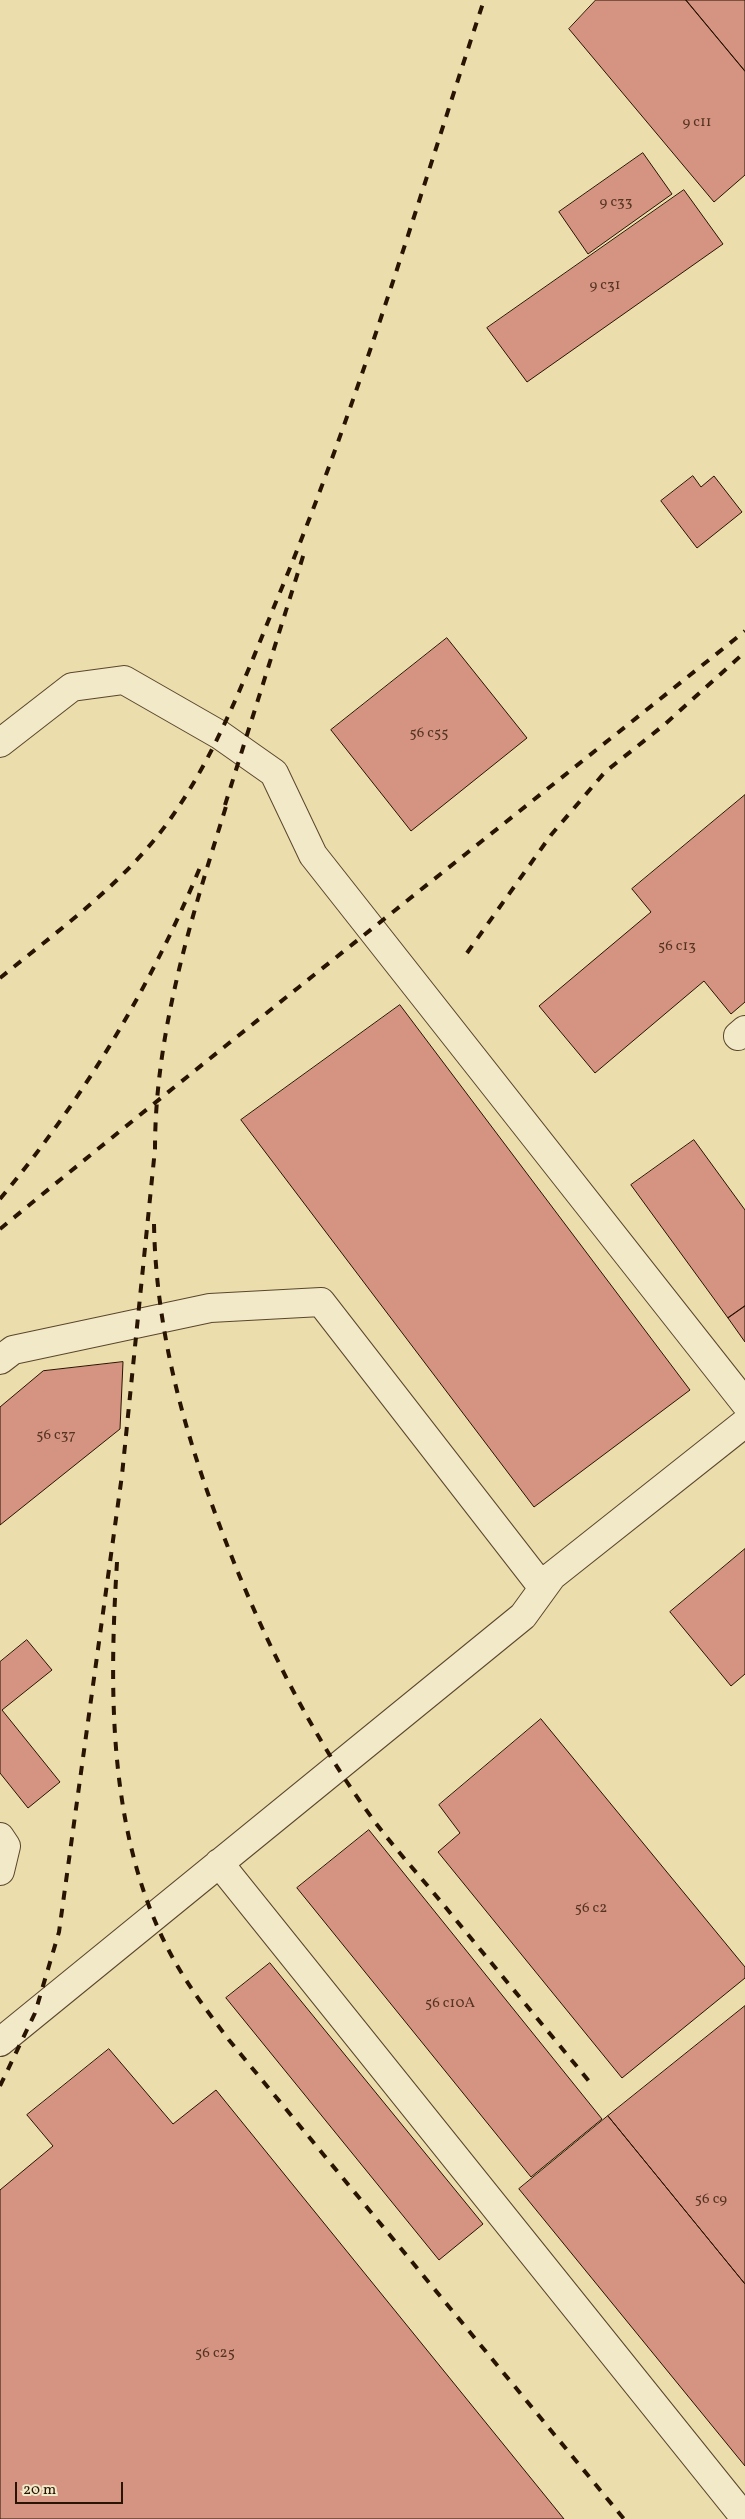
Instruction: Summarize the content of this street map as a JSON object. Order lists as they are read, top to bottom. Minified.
{"house_numbers":["9 с11","9 с33","9 с31","56 с55","56 с13","56 с37","56 с2","56 с10А","56 с9","56 с25"],"scale_bar":"20 m"}
